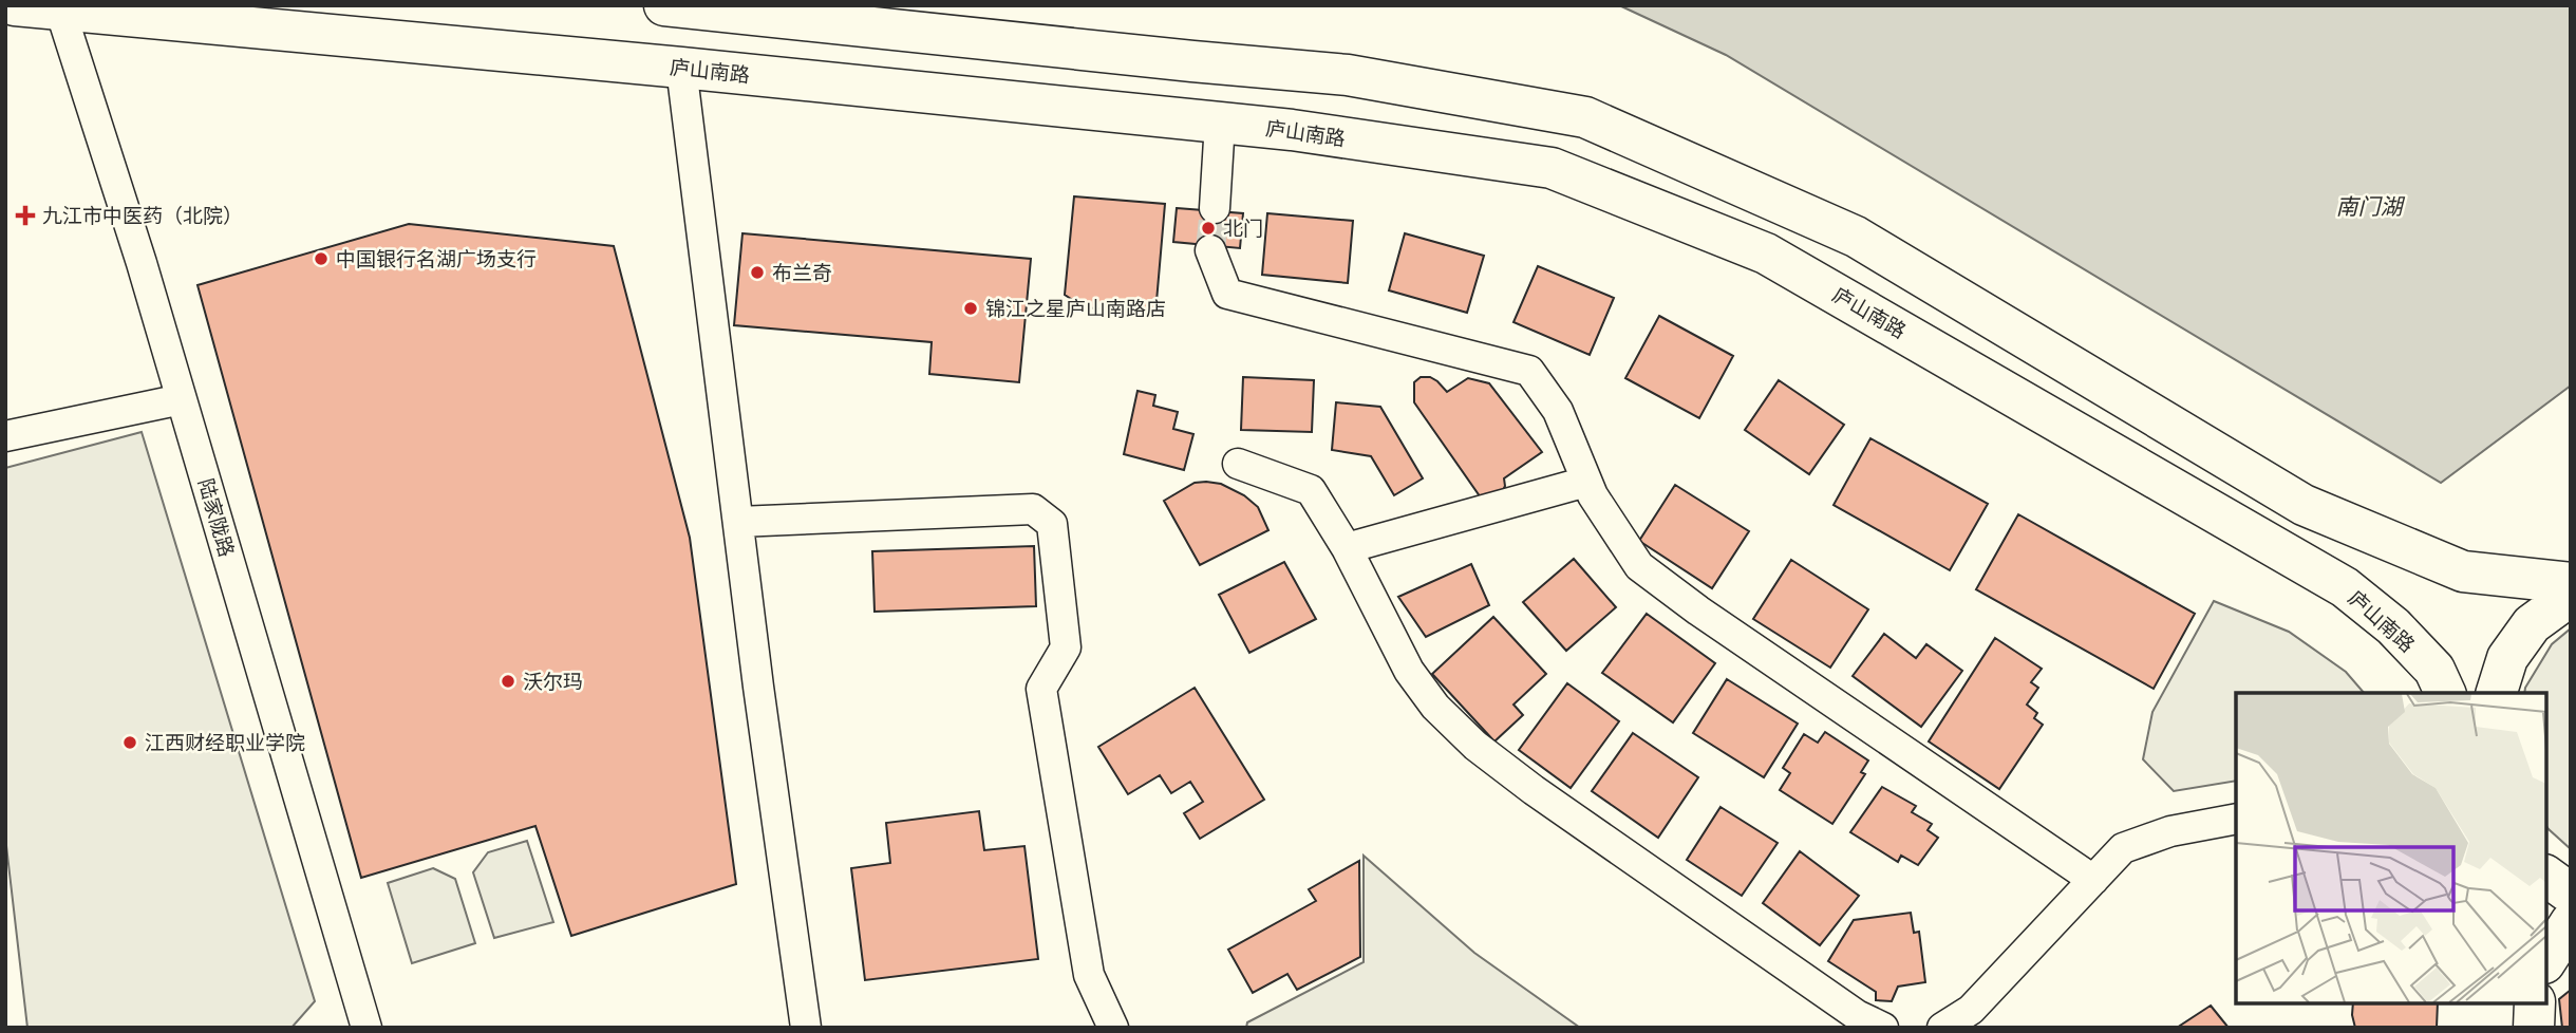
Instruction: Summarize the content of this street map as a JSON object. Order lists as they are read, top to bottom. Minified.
{"streets":{"main road":["庐山南路"],"street":["陆家陇路"]},"crossings":[["庐山南路","陆家陇路"]],"water":["南门湖"],"places":{"health":["九江市中医药（北院）"],"other":["北门","中国银行名湖广场支行","布兰奇","锦江之星庐山南路店","沃尔玛","江西财经职业学院"]}}
